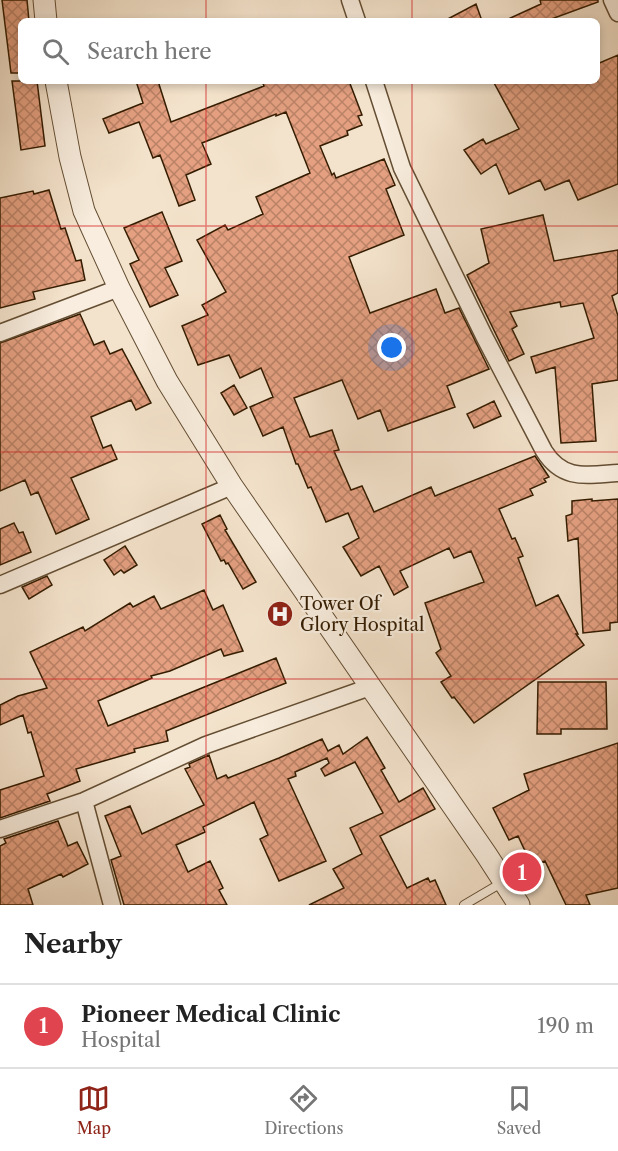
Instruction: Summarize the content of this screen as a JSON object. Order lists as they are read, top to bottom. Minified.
{"places":{"hospital":["Tower Of Glory Hospital"]},"page":{"search":"Search here","pins":"1","heading":"Nearby","list":[{"mark":"1","name":"Pioneer Medical Clinic","note":"Hospital","value":"190 m"}],"nav":["Map","Directions","Saved"]}}
